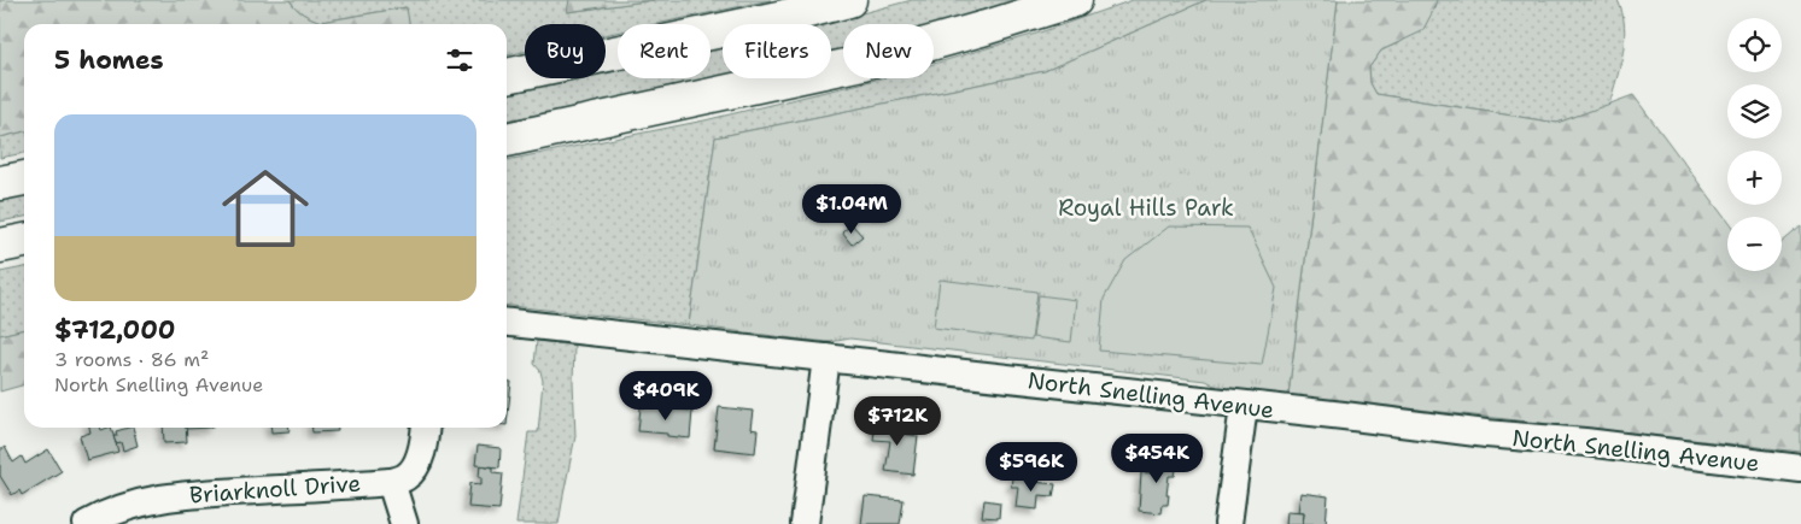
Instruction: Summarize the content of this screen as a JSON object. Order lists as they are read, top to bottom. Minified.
{"streets":{"street":["North Snelling Avenue","Briarknoll Drive"]},"parks":["Royal Hills Park"],"page":{"map_buttons":["+","−"],"chip":["Buy","Rent","Filters","New"],"heading":"5 homes","list":[{"name":"$712,000","note":"3 rooms · 86 m² · North Snelling Avenue"}],"price":["$1.04M","$409K","$712K","$454K","$596K"]}}
